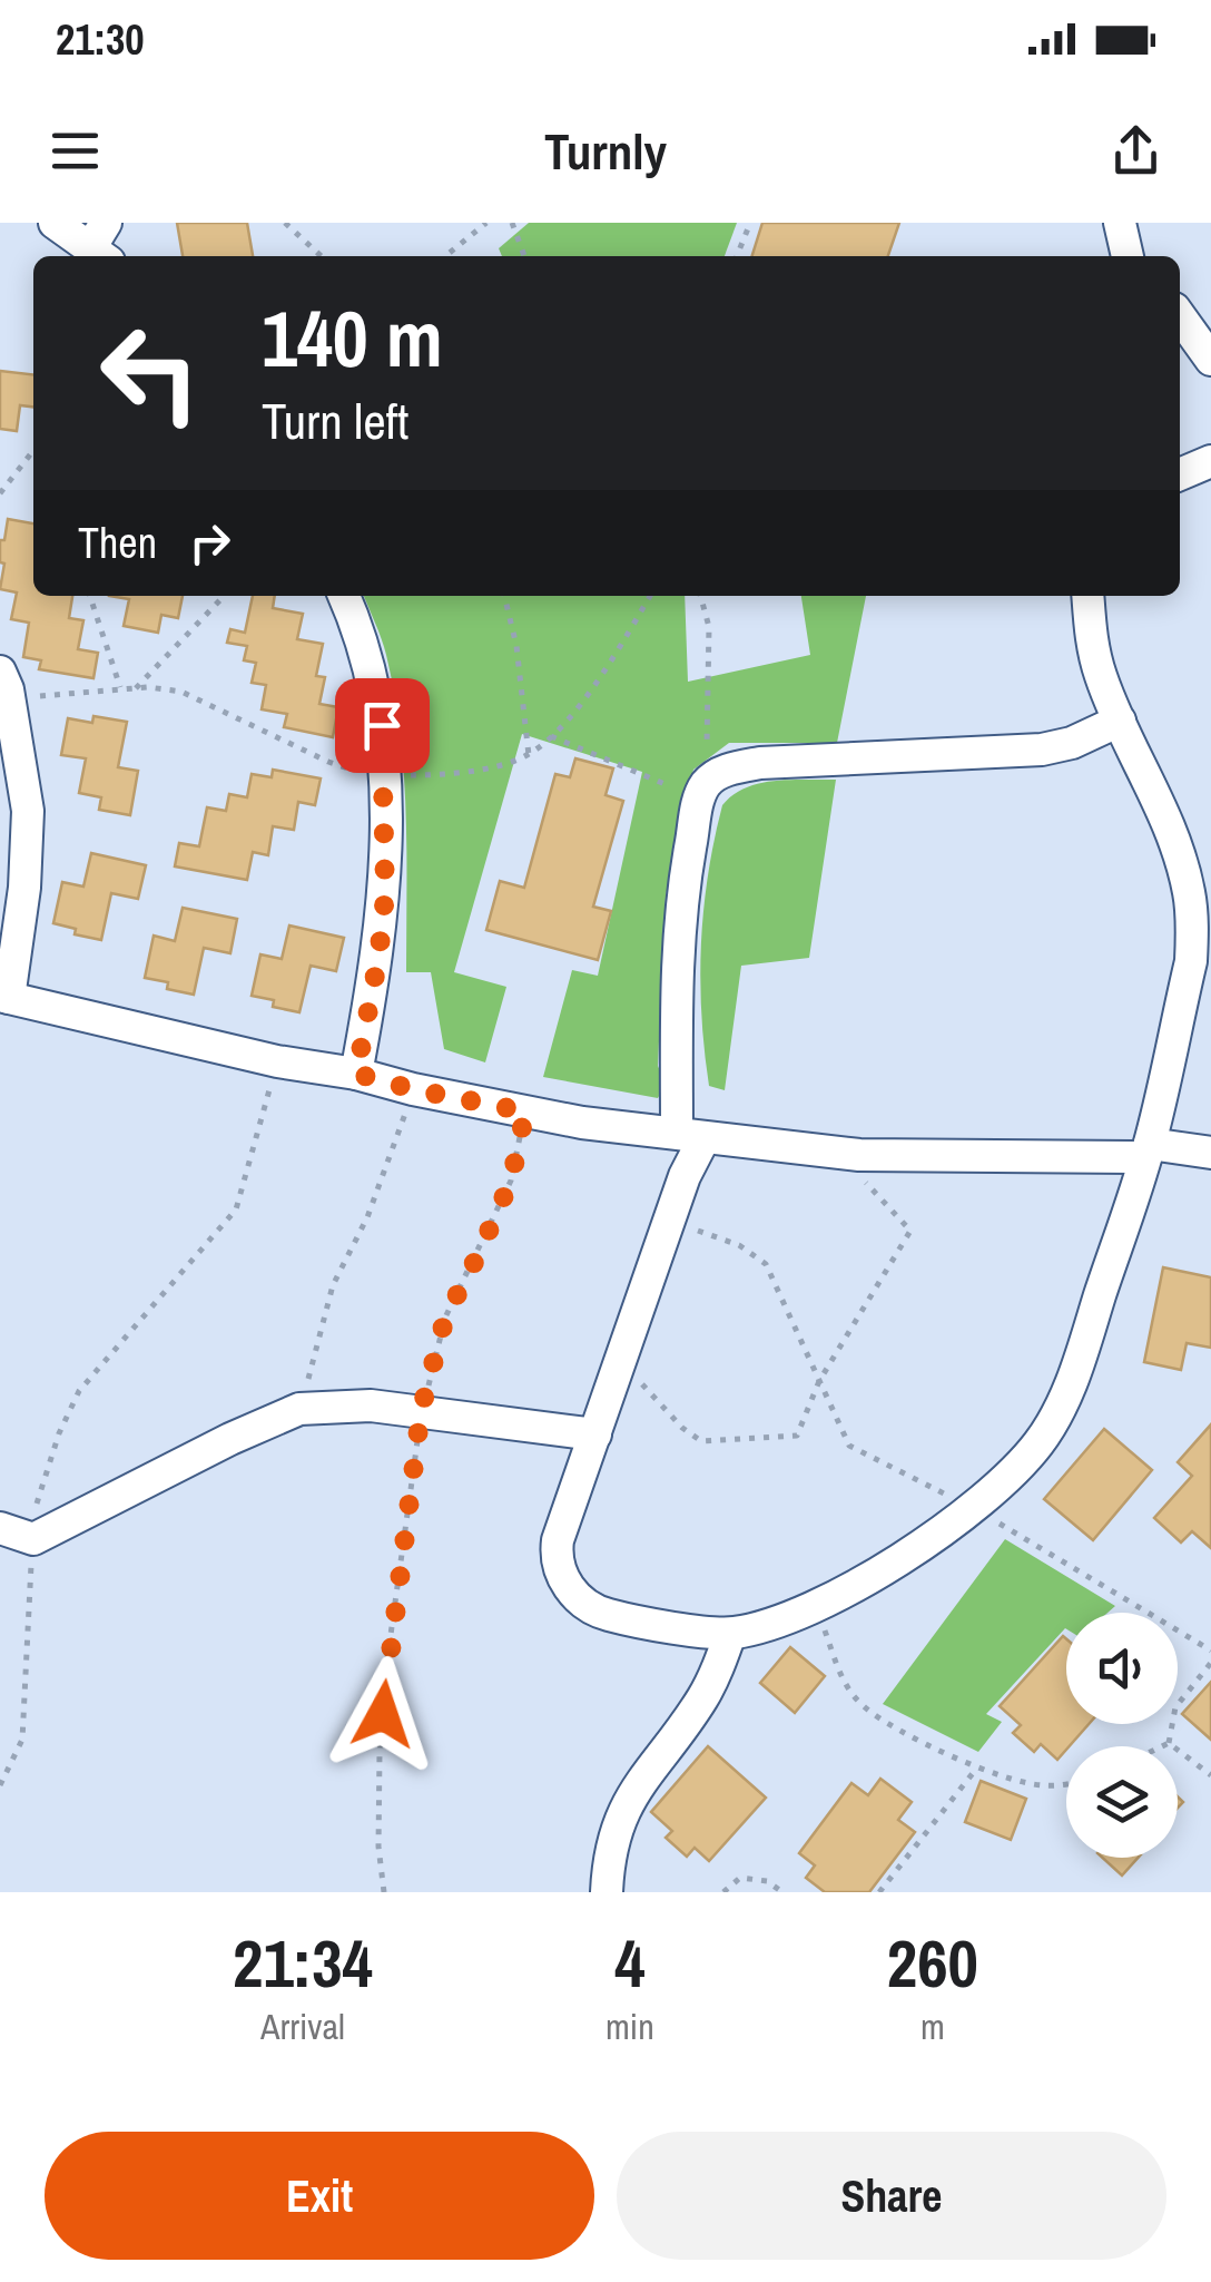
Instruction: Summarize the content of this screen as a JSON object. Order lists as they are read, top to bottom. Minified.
{"page":{"status":"21:30","header":"Turnly","turn":["140 m","Turn left"],"then":"Then","eta":["21:34","Arrival","4","min","260","m"],"buttons":["Exit","Share"]}}
